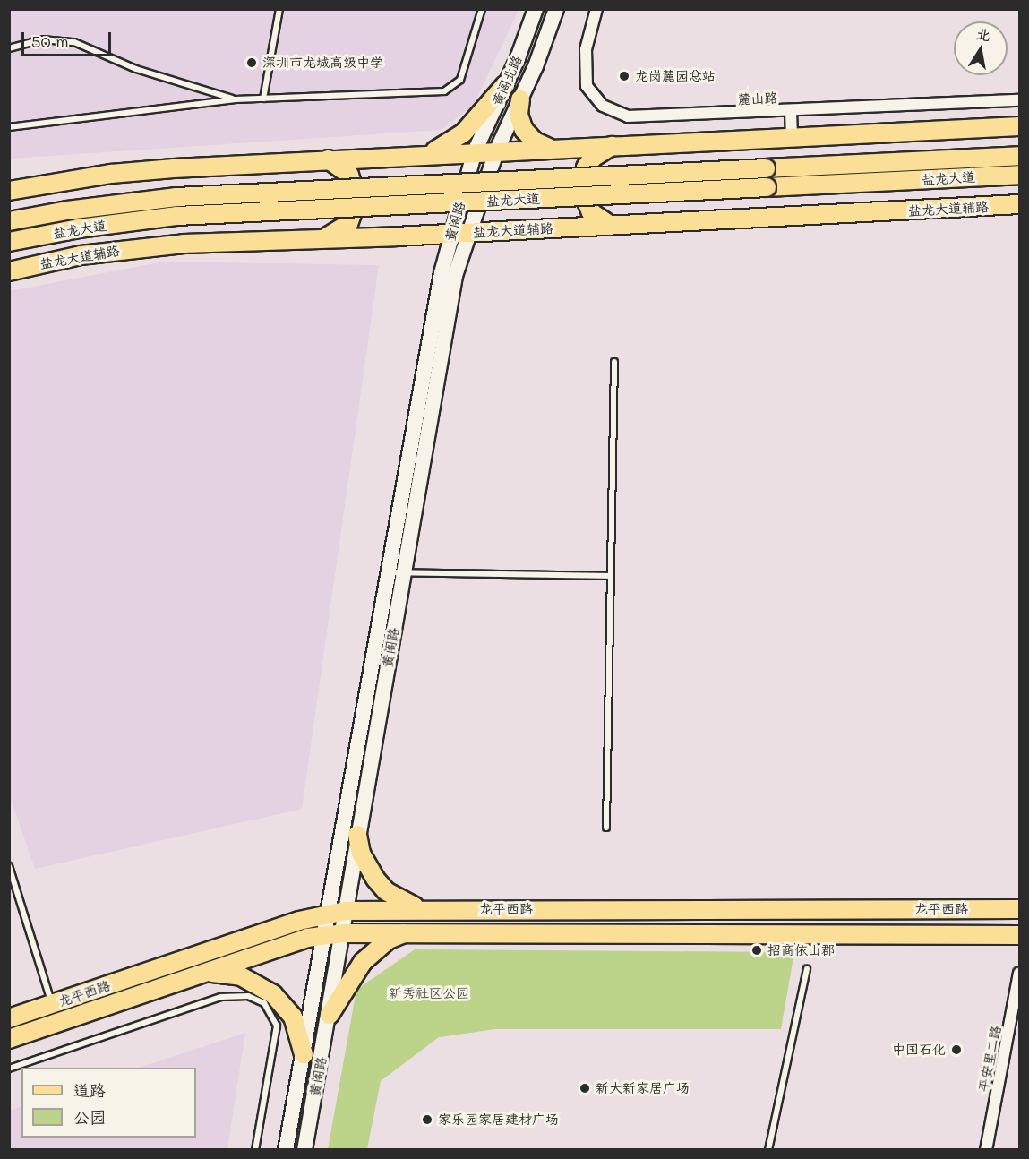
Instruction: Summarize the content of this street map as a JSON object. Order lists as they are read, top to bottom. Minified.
{"streets":{"main road":["黄阁北路","盐龙大道","盐龙大道辅路","黄阁路","龙平西路"],"street":["麓山路","平安里二路"]},"crossings":[["黄阁北路","黄阁路"],["盐龙大道辅路","黄阁路"],["黄阁路","龙平西路"]],"parks":["新秀社区公园"],"places":["深圳市龙城高级中学","龙岗麓园总站","招商依山郡","中国石化","新大新家居广场","家乐园家居建材广场"],"legend":["道路","公园"],"scale_bar":"50 m","north":"top"}
